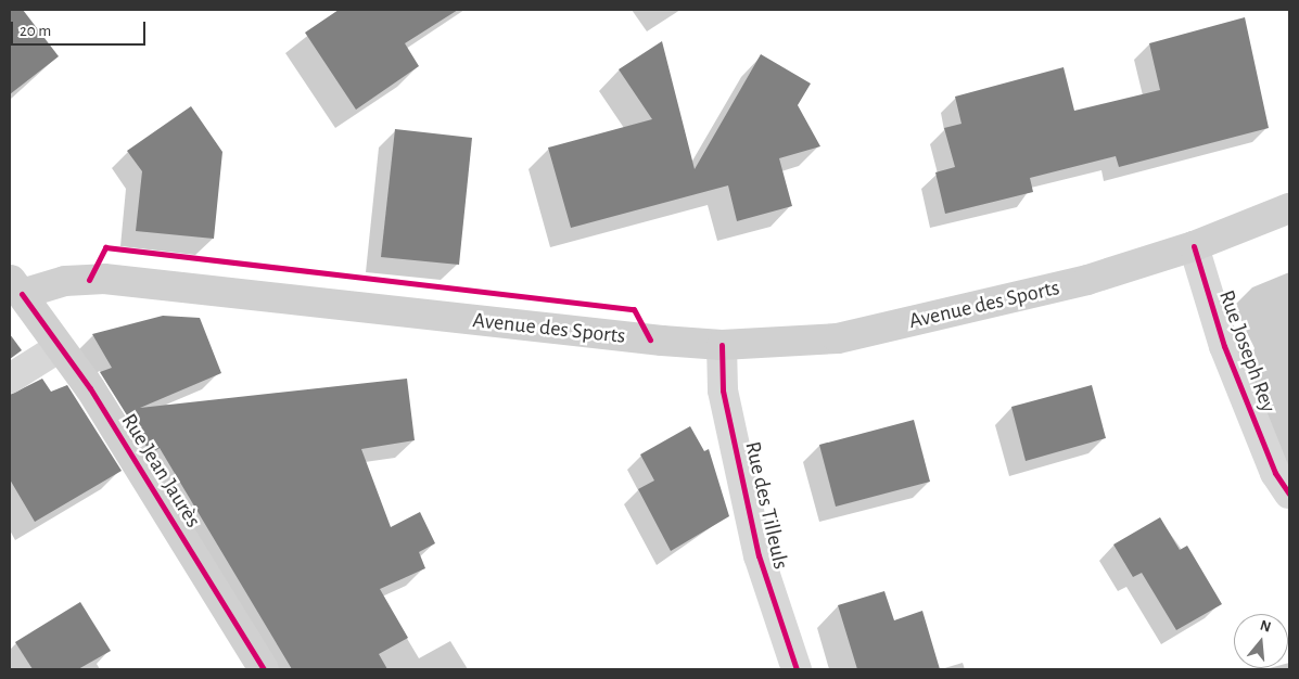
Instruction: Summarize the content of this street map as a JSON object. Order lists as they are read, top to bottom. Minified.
{"streets":{"main road":["Avenue des Sports","Rue Jean Jaurès"],"street":["Rue Joseph Rey","Rue des Tilleuls"]},"crossings":[["Avenue des Sports","Rue Joseph Rey"],["Avenue des Sports","Rue Jean Jaurès"],["Avenue des Sports","Rue des Tilleuls"]],"scale_bar":"20 m","north":"top"}
